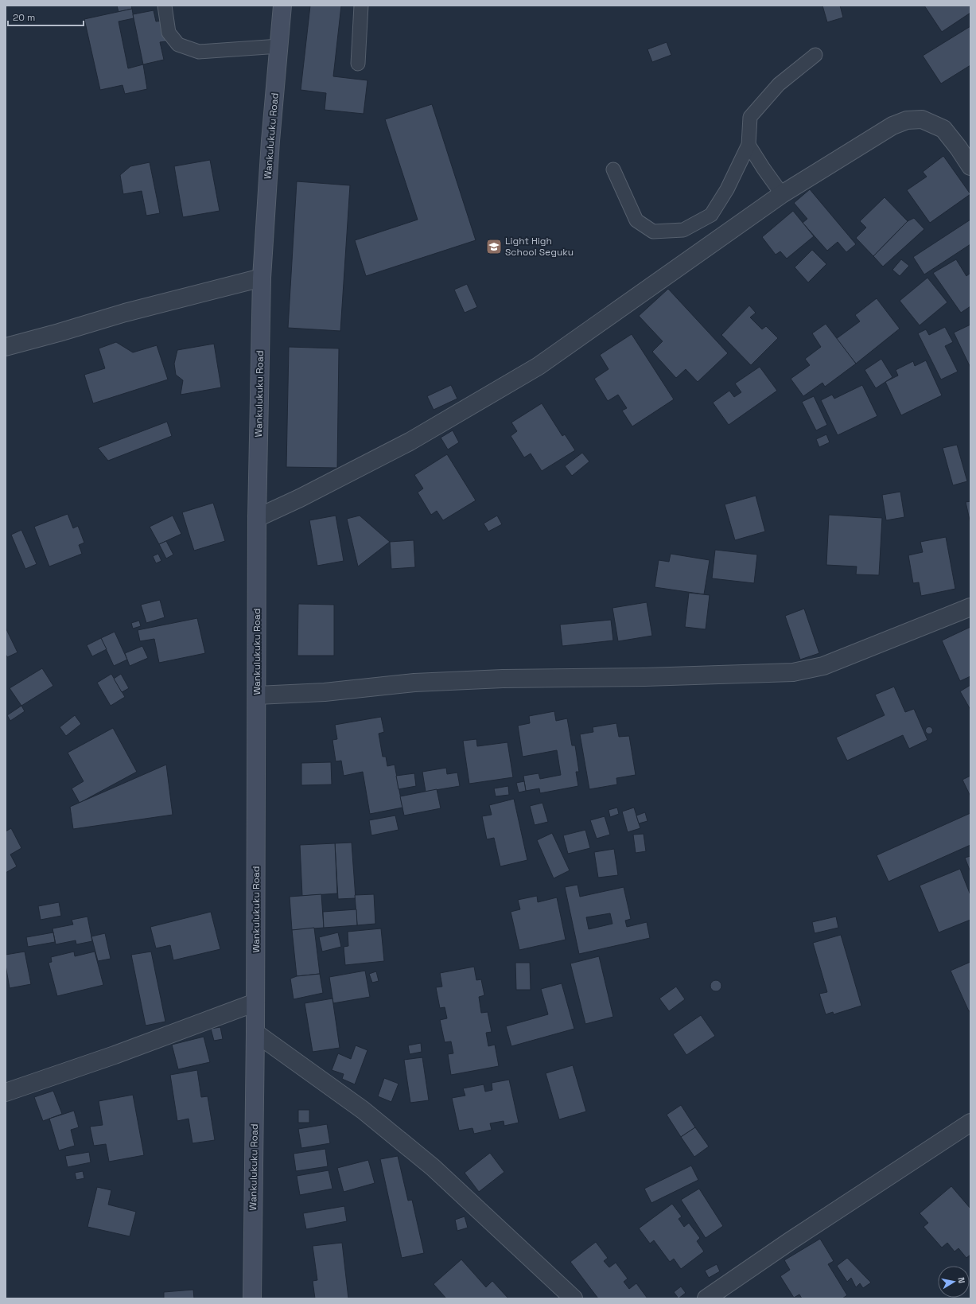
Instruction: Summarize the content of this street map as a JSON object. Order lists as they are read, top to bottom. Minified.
{"streets":{"main road":["Wankulukuku Road"]},"places":{"school or university":["Light High School Seguku"]},"scale_bar":"20 m","north":"right"}
